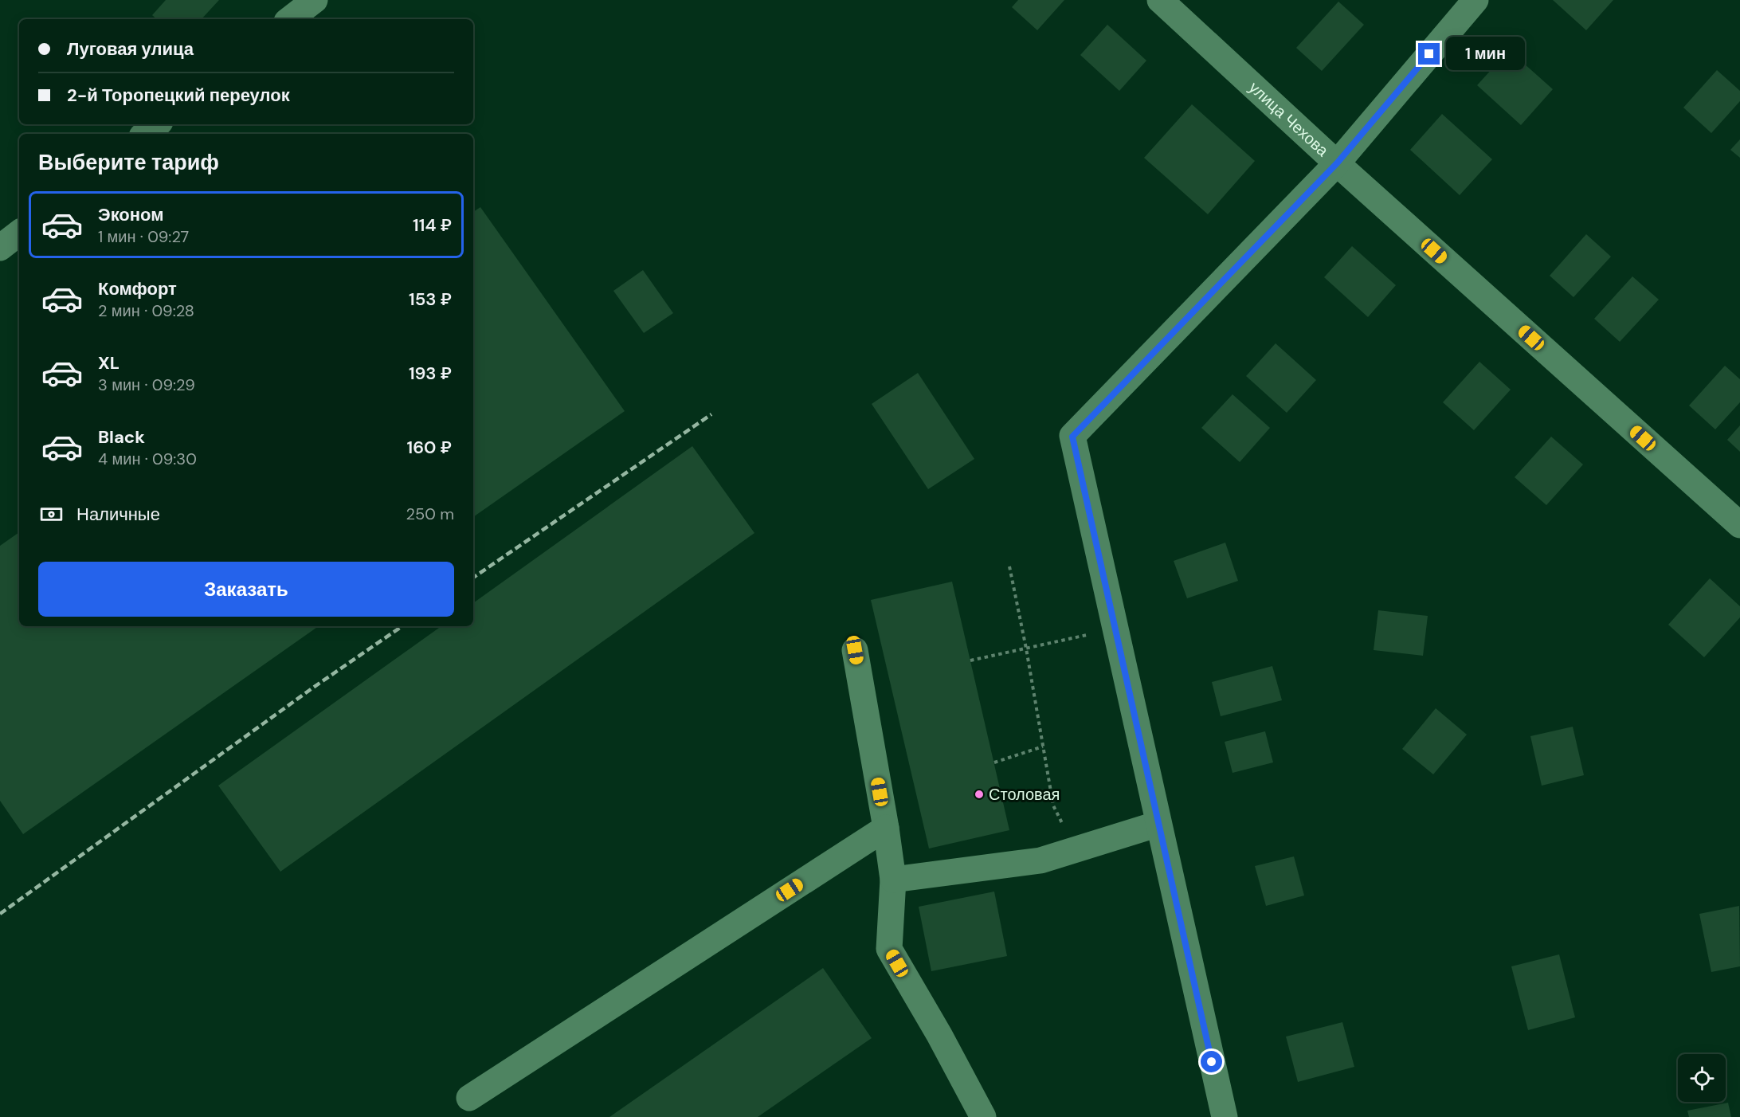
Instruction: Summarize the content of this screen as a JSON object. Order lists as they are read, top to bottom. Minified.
{"streets":{"street":["улица Чехова"]},"places":["Столовая"],"page":{"banner":["Луговая улица","2-й Торопецкий переулок"],"bubble":"1 мин","heading":"Выберите тариф","list":[{"name":"Эконом","note":"1 мин · 09:27","value":"114 ₽"},{"name":"Комфорт","note":"2 мин · 09:28","value":"153 ₽"},{"name":"XL","note":"3 мин · 09:29","value":"193 ₽"},{"name":"Black","note":"4 мин · 09:30","value":"160 ₽"}],"pay":["Наличные","250 m"],"buttons":"Заказать"}}
